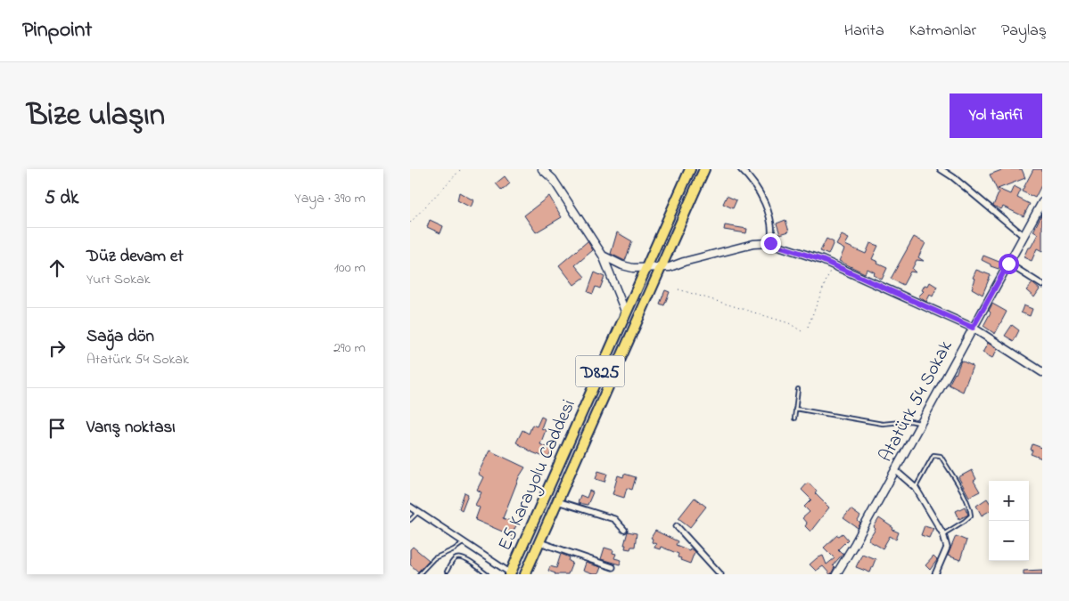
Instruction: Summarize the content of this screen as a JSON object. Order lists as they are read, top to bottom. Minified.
{"streets":{"highway":["D825","E5 Karayolu Caddesi"],"street":["Atatürk 54 Sokak"]},"crossings":[["Atatürk 54 Sokak","E5 Karayolu Caddesi"]],"page":{"header":"Pinpoint","nav":["Harita","Katmanlar","Paylaş"],"title":"Bize ulaşın","buttons":"Yol tarifi","heading":["5 dk","Yaya · 390 m"],"list":[["Düz devam et","Yurt Sokak","100 m"],["Sağa dön","Atatürk 54 Sokak","290 m"],"Varış noktası"],"map_buttons":["+","−"]}}
